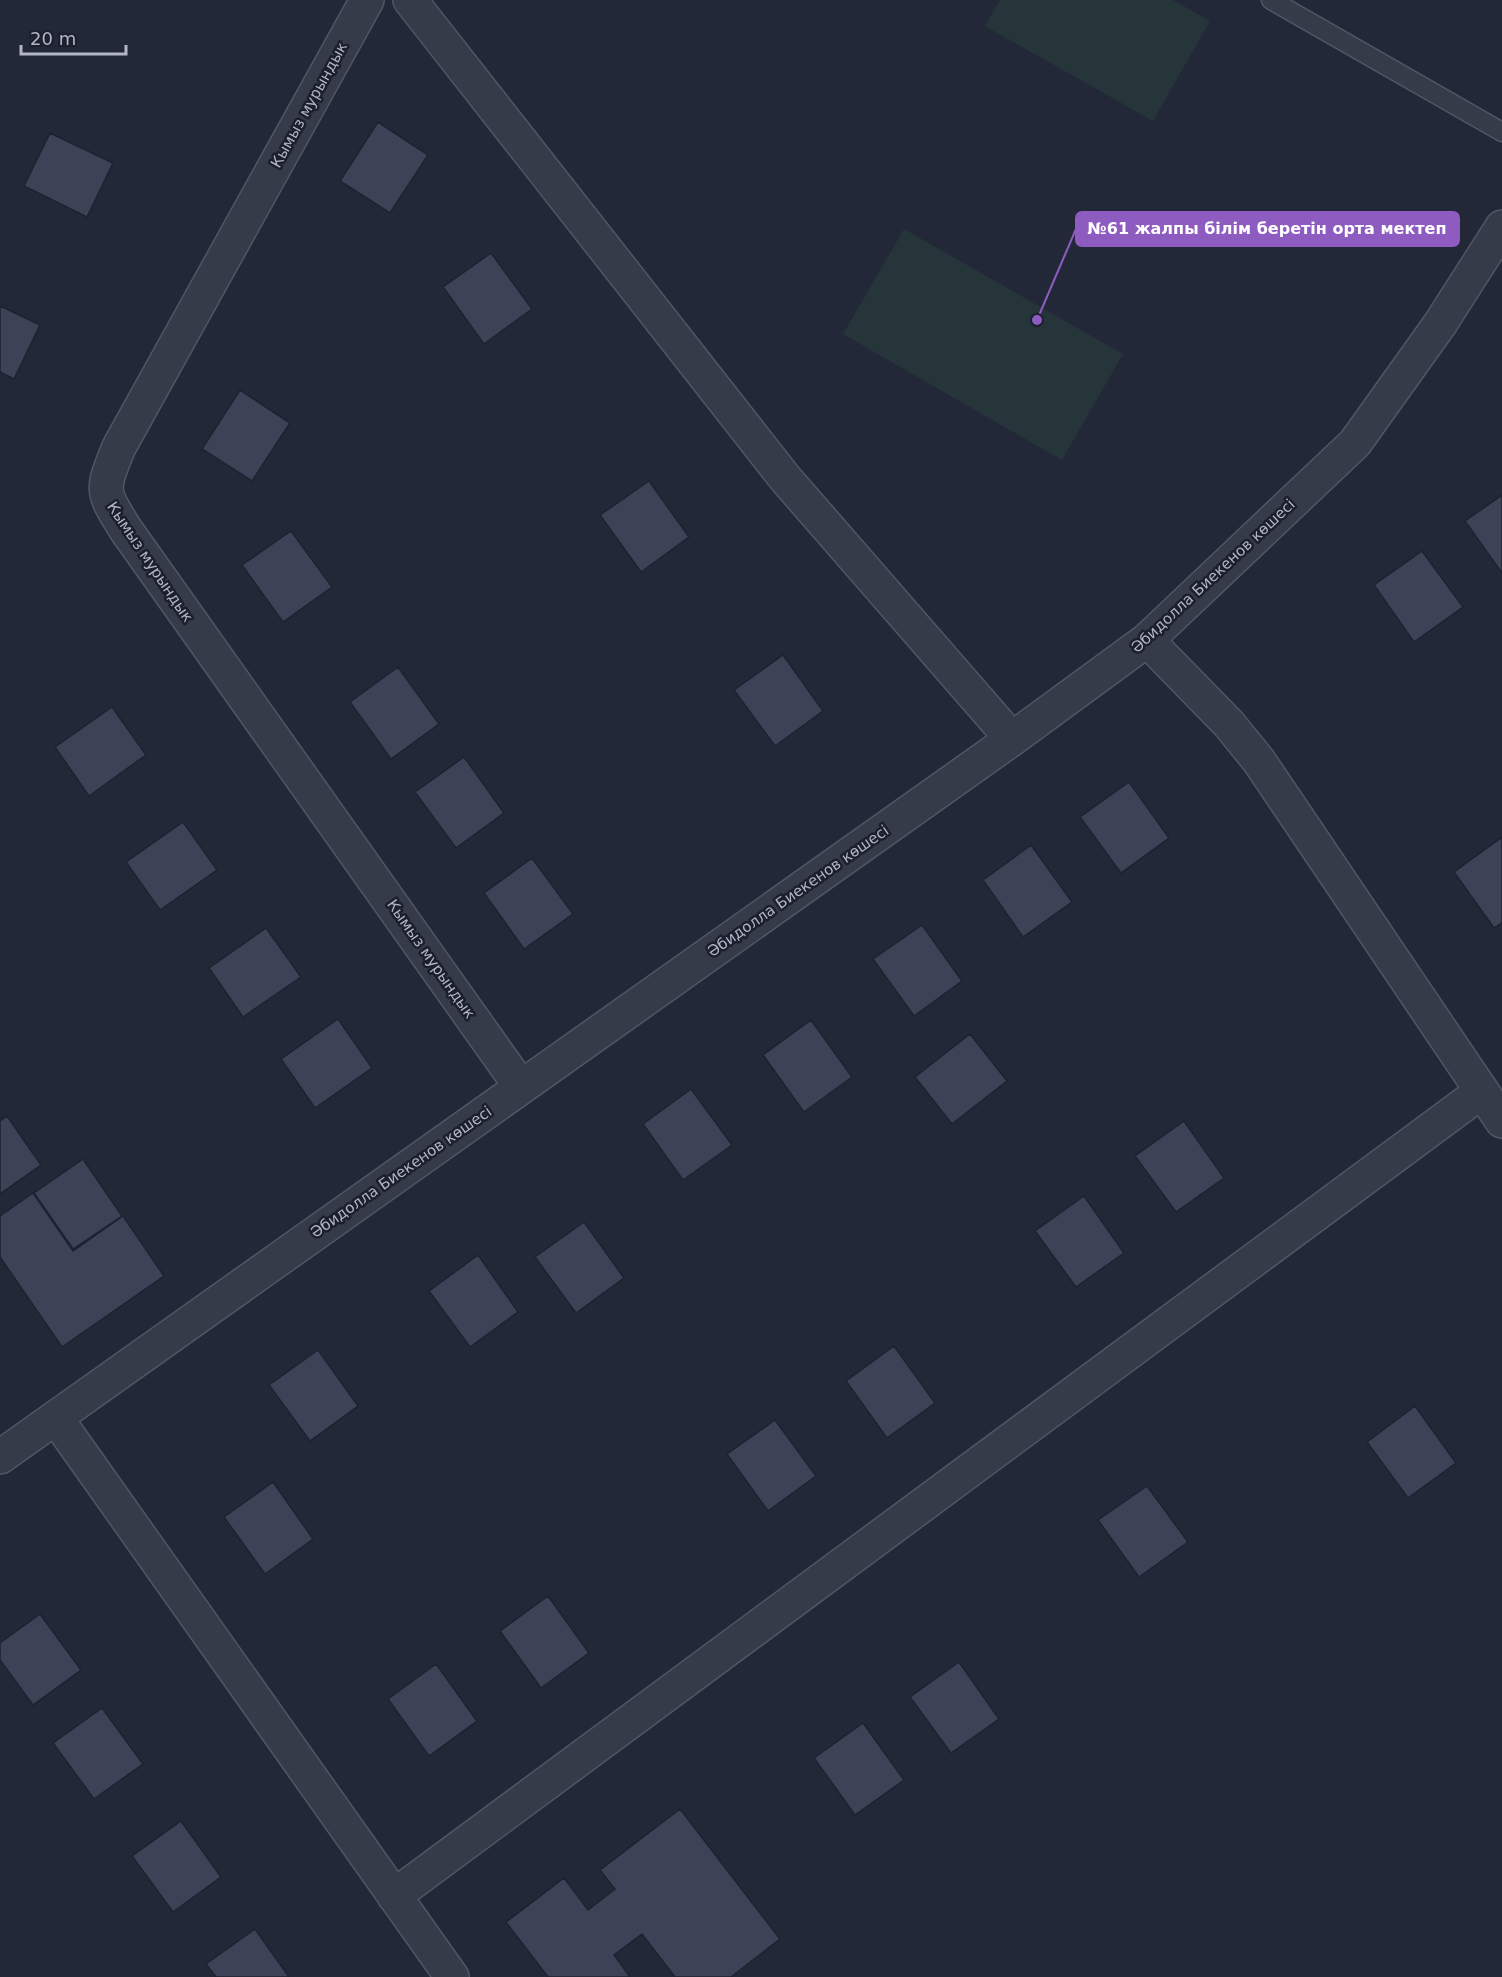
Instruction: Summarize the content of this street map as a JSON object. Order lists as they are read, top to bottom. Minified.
{"streets":{"street":["Кымыз мурындык","Әбидолла Биекенов көшесі"]},"crossings":[["Кымыз мурындык","Әбидолла Биекенов көшесі"]],"places":["№61 жалпы білім беретін орта мектеп"],"scale_bar":"20 m"}
